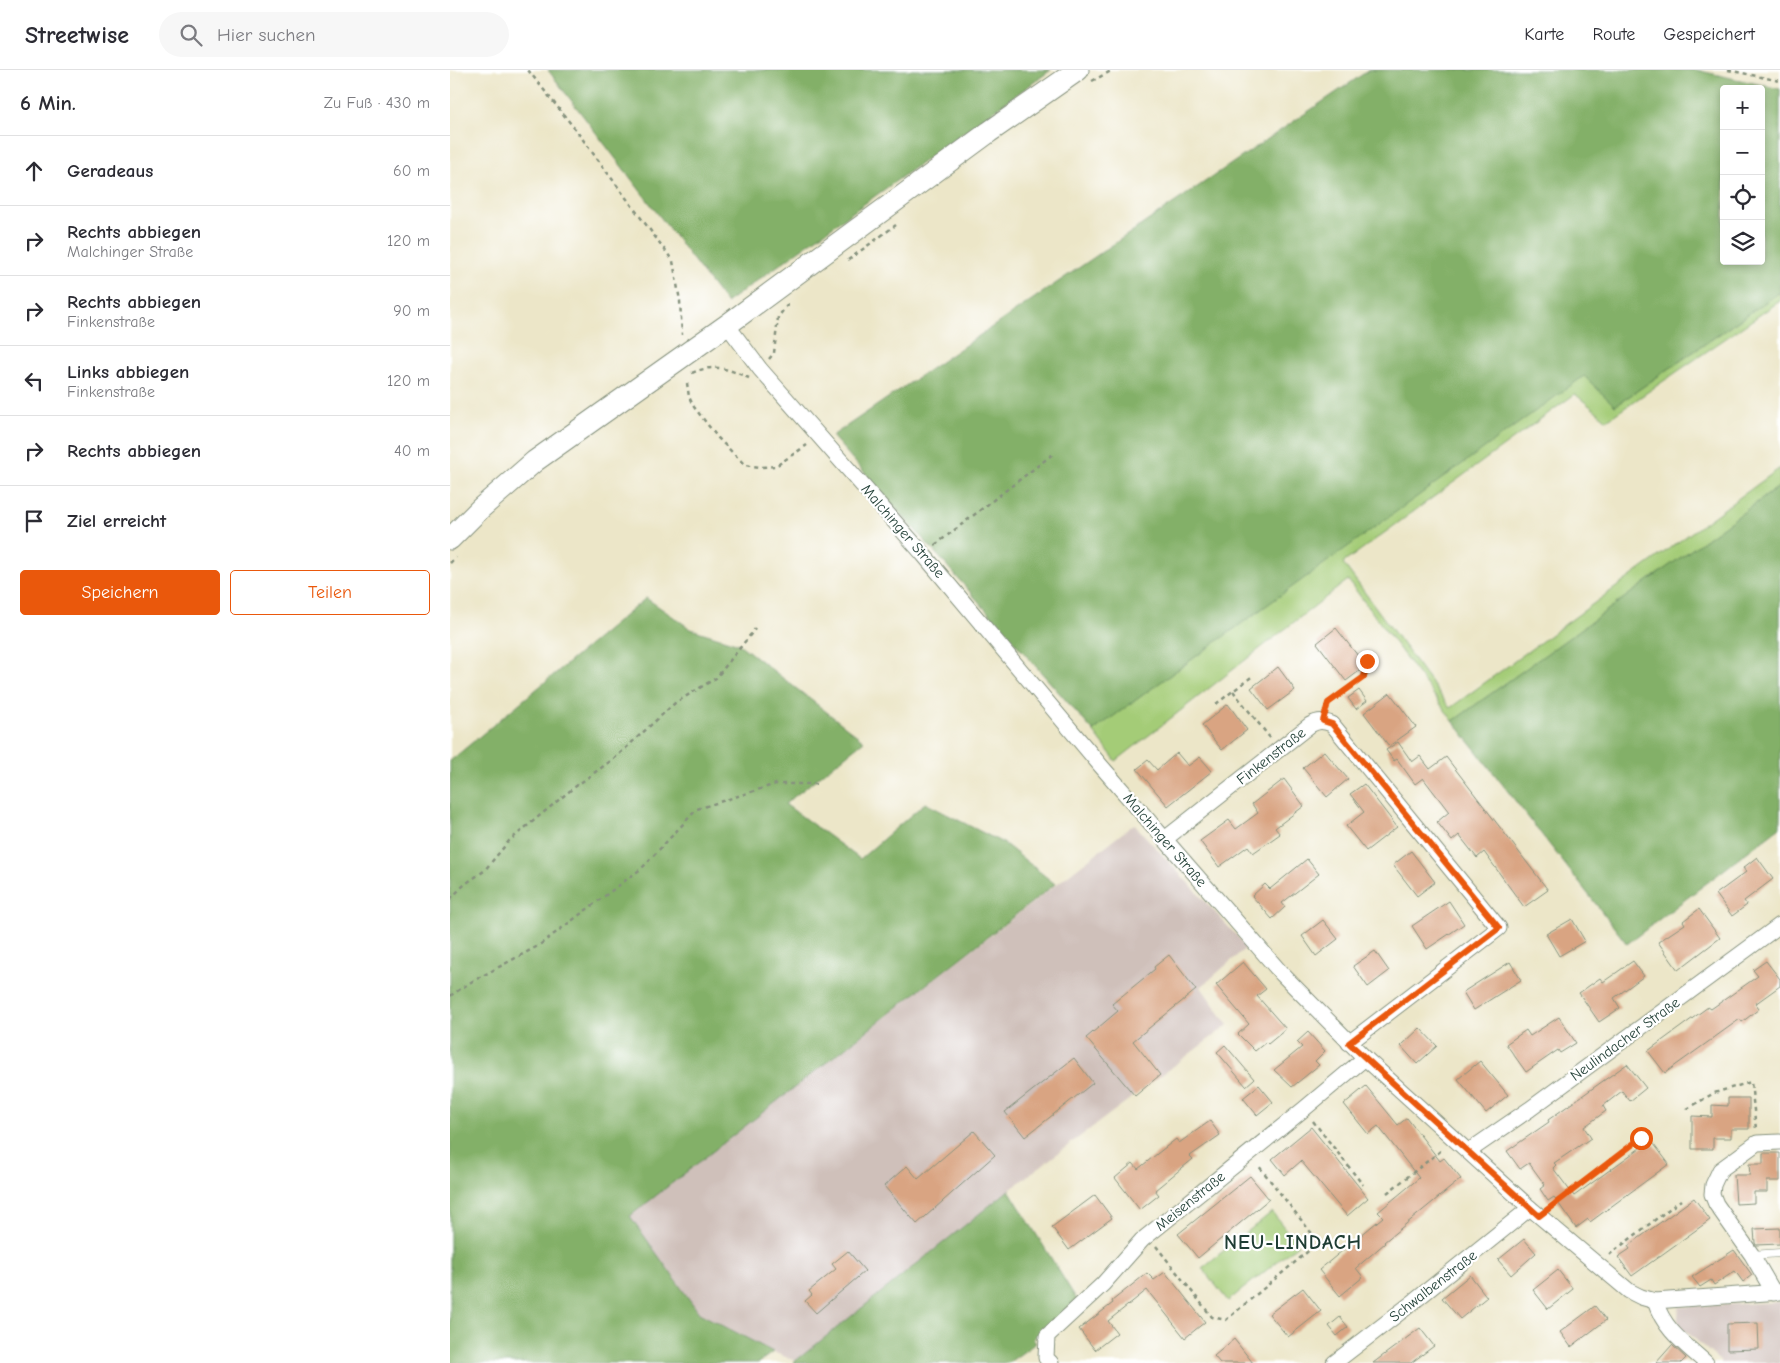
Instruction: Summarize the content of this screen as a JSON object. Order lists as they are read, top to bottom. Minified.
{"streets":{"street":["Malchinger Straße","Finkenstraße","Neulindacher Straße","Meisenstraße","Schwalbenstraße"]},"crossings":[["Malchinger Straße","Finkenstraße"],["Malchinger Straße","Neulindacher Straße"],["Malchinger Straße","Meisenstraße"],["Malchinger Straße","Schwalbenstraße"]],"districts":["NEU-LINDACH"],"page":{"header":"Streetwise","search":"Hier suchen","nav":["Karte","Route","Gespeichert"],"heading":["6 Min.","Zu Fuß · 430 m"],"map_buttons":["+","−"],"list":[["Geradeaus","60 m"],["Rechts abbiegen","Malchinger Straße","120 m"],["Rechts abbiegen","Finkenstraße","90 m"],["Links abbiegen","Finkenstraße","120 m"],["Rechts abbiegen","40 m"],"Ziel erreicht"],"buttons":["Speichern","Teilen"]}}
